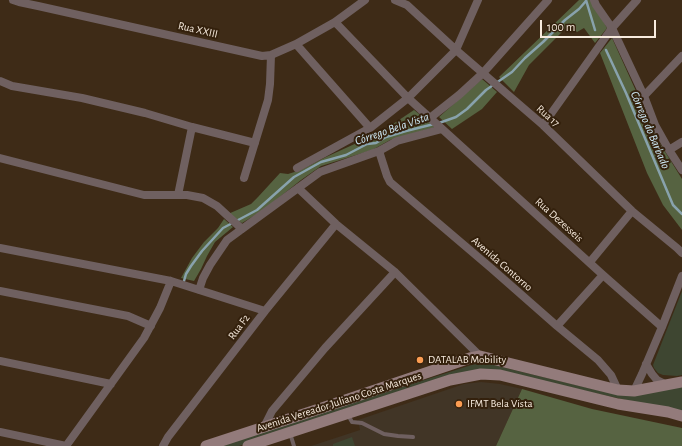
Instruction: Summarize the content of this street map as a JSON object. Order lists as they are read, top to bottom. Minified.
{"streets":{"main road":["Avenida Vereador Juliano Costa Marques"],"street":["Rua XXIII","Rua 17","Rua Dezesseis","Avenida Contorno","Rua F2"]},"crossings":[["Rua XXIII","Rua Dezesseis"],["Avenida Contorno","Avenida Vereador Juliano Costa Marques"]],"water":["Córrego Bela Vista","Córrego do Barbado"],"places":["DATALAB Mobility","IFMT Bela Vista"],"scale_bar":"100 m"}
